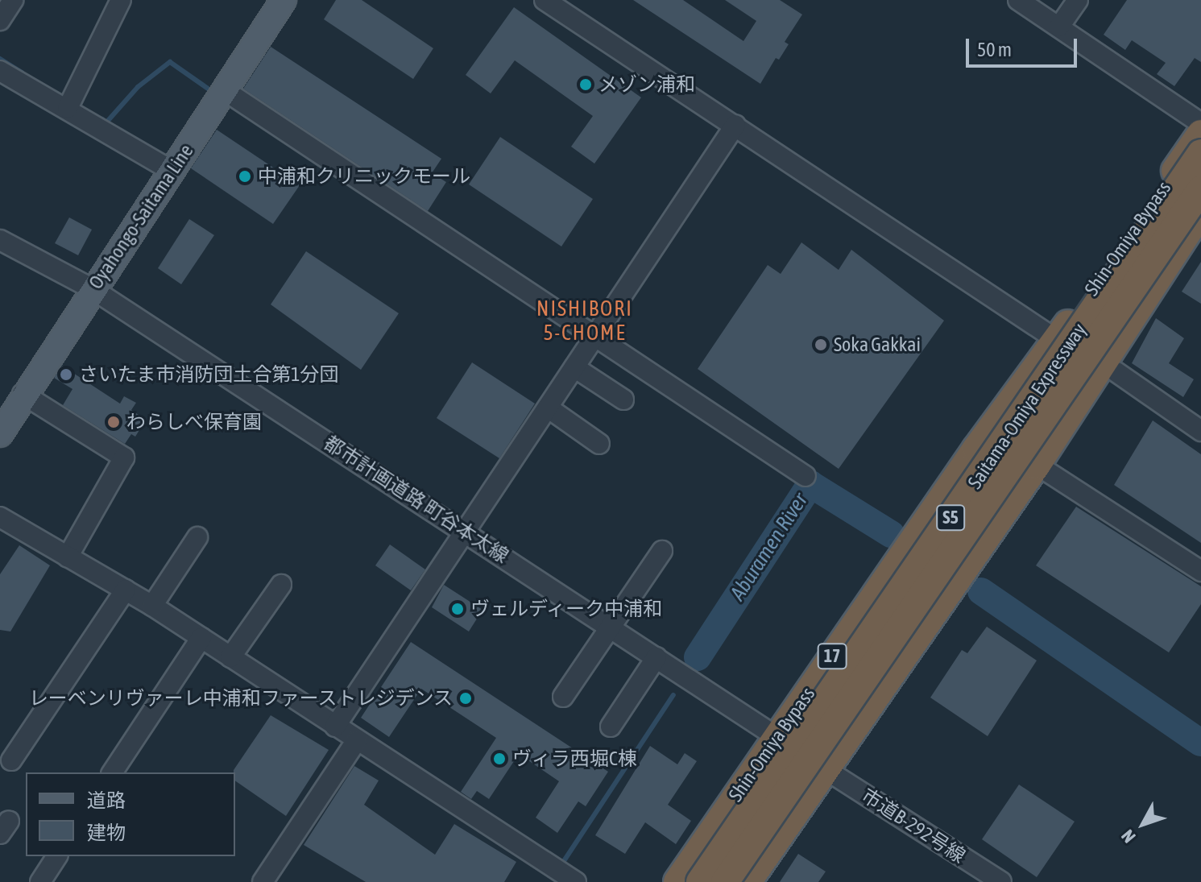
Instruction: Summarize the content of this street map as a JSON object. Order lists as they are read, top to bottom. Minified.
{"streets":{"highway":["Shin-Omiya Bypass","Saitama-Omiya Expressway","S5","17"],"main road":["Oyahongo-Saitama Line"],"street":["都市計画道路 町谷本太線","市道B-292号線"]},"crossings":[["Oyahongo-Saitama Line","都市計画道路 町谷本太線"],["Shin-Omiya Bypass","都市計画道路 町谷本太線"],["Shin-Omiya Bypass","市道B-292号線"],["都市計画道路 町谷本太線","市道B-292号線"]],"districts":["NISHIBORI 5-CHOME"],"water":["Aburamen River"],"places":["メゾン浦和","中浦和クリニックモール","Soka Gakkai","さいたま市消防団土合第1分団","わらしべ保育園","ヴェルディーク中浦和","レーベンリヴァーレ中浦和ファーストレジデンス","ヴィラ西堀C棟"],"legend":["道路","建物"],"scale_bar":"50 m","north":"bottom left"}
